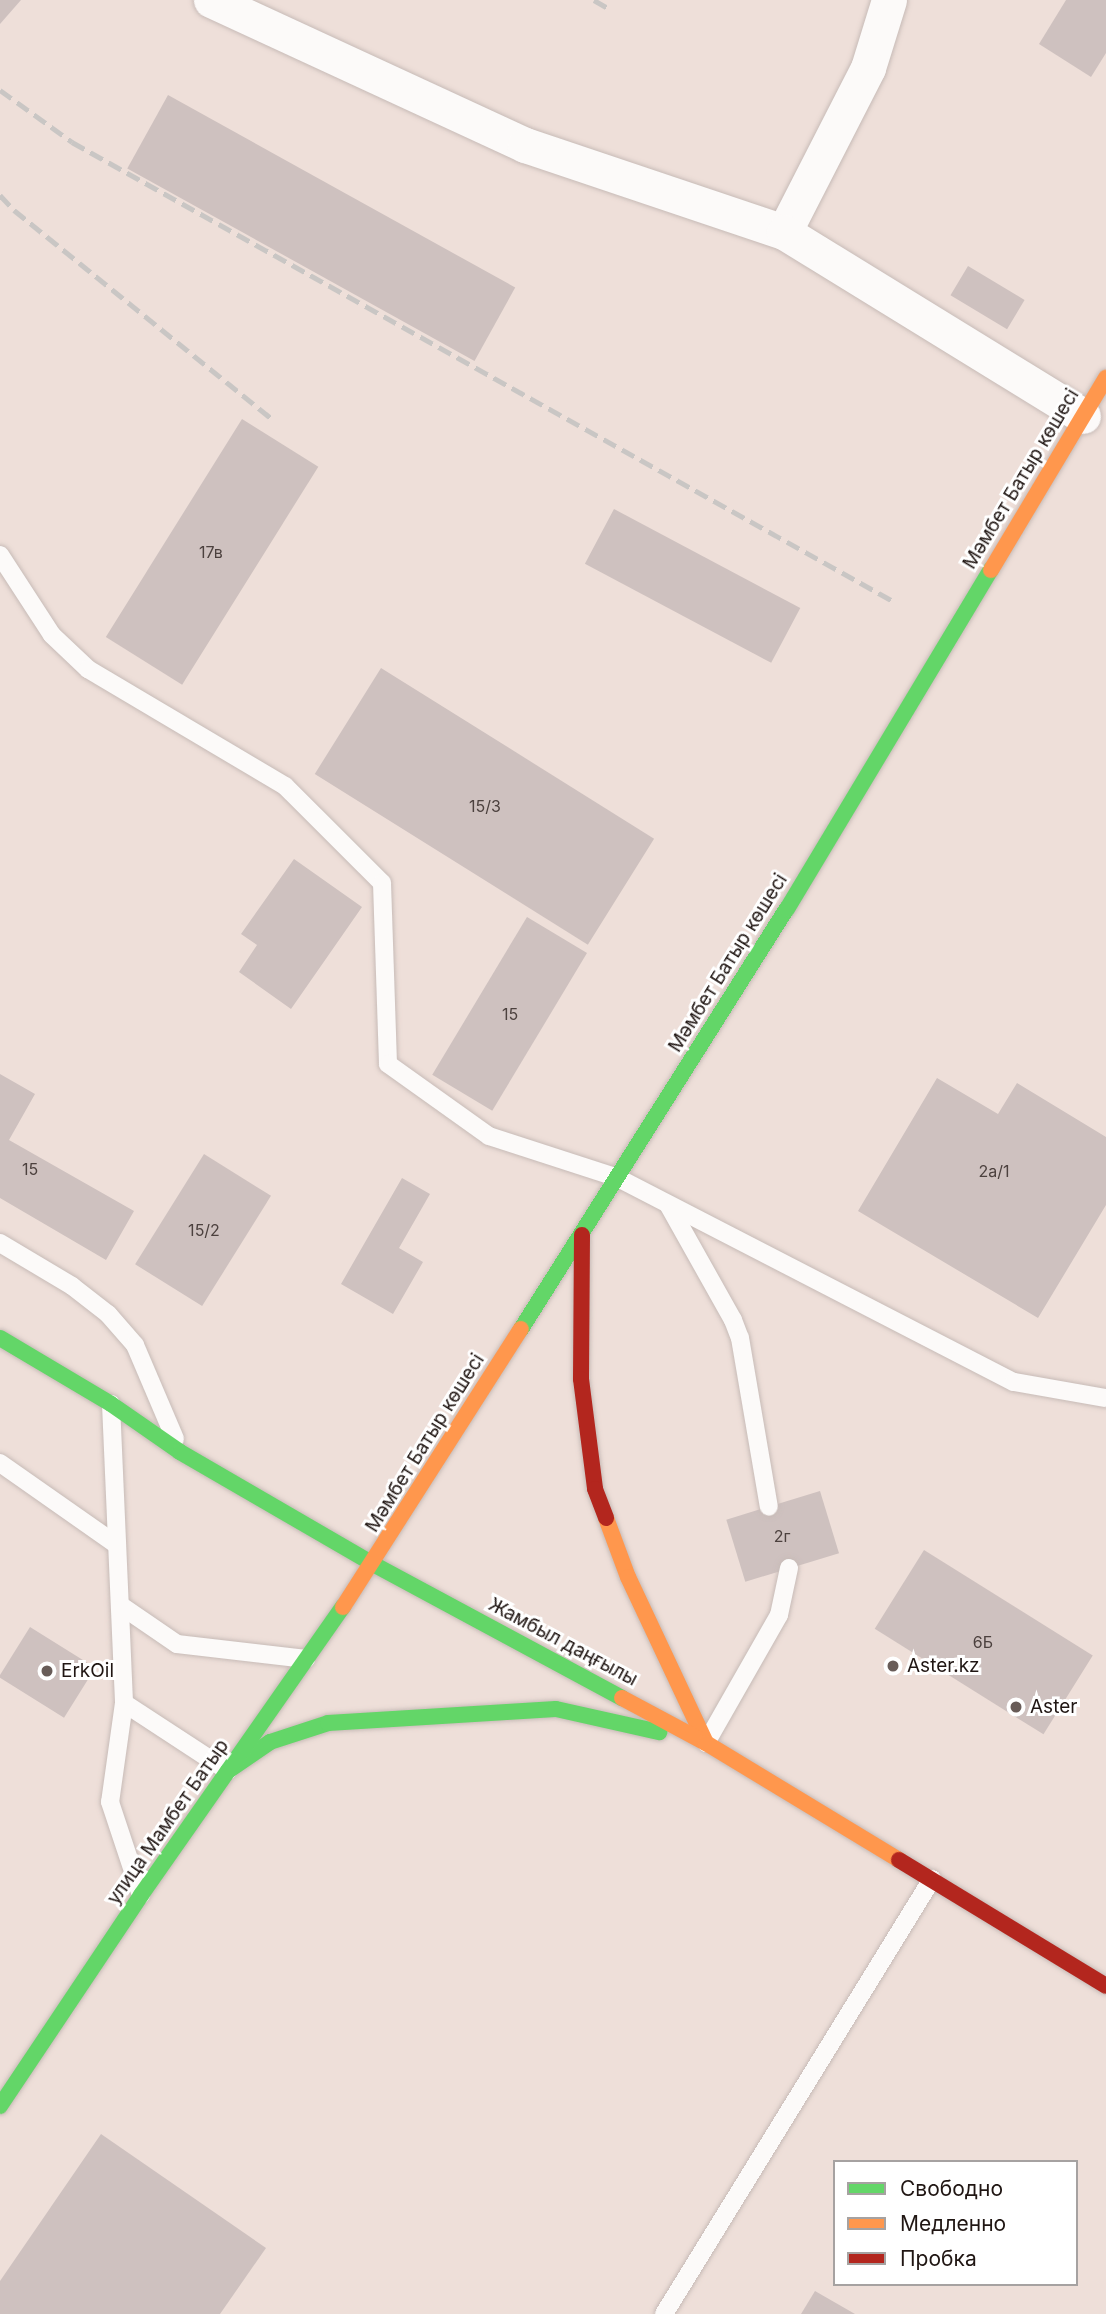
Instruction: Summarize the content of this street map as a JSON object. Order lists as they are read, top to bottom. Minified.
{"streets":{"main road":["Мәмбет Батыр көшесі","Жамбыл даңғылы","улица Мамбет Батыр"]},"crossings":[["Мәмбет Батыр көшесі","Жамбыл даңғылы"],["Мәмбет Батыр көшесі","улица Мамбет Батыр"],["Жамбыл даңғылы","улица Мамбет Батыр"]],"places":["Aster.kz","ErkOil","Aster"],"house_numbers":["17в","15/3","15","15","2а/1","15/2","2г","6Б"],"legend":["Свободно","Медленно","Пробка"]}
